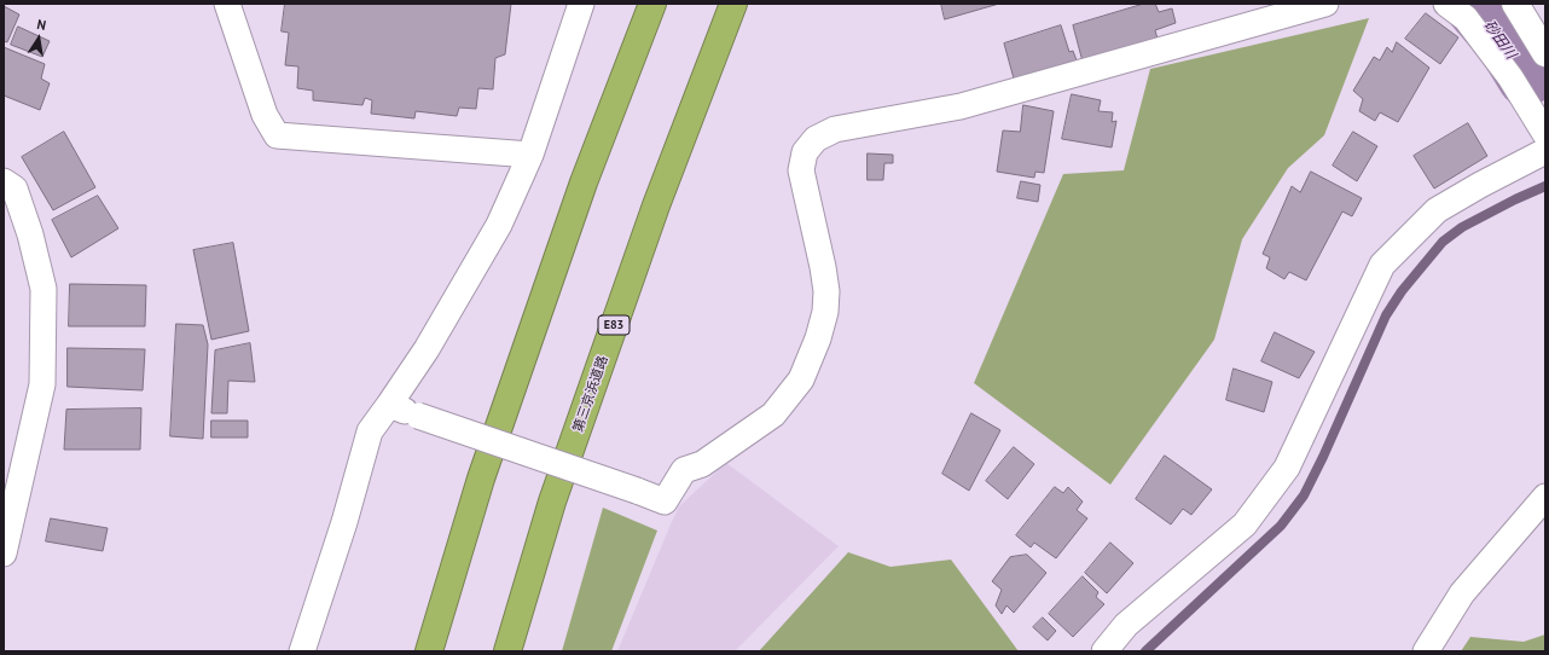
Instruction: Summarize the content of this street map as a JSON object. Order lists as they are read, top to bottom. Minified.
{"streets":{"highway":["E83","第三京浜道路"]},"water":["砂田川"],"north":"top"}
